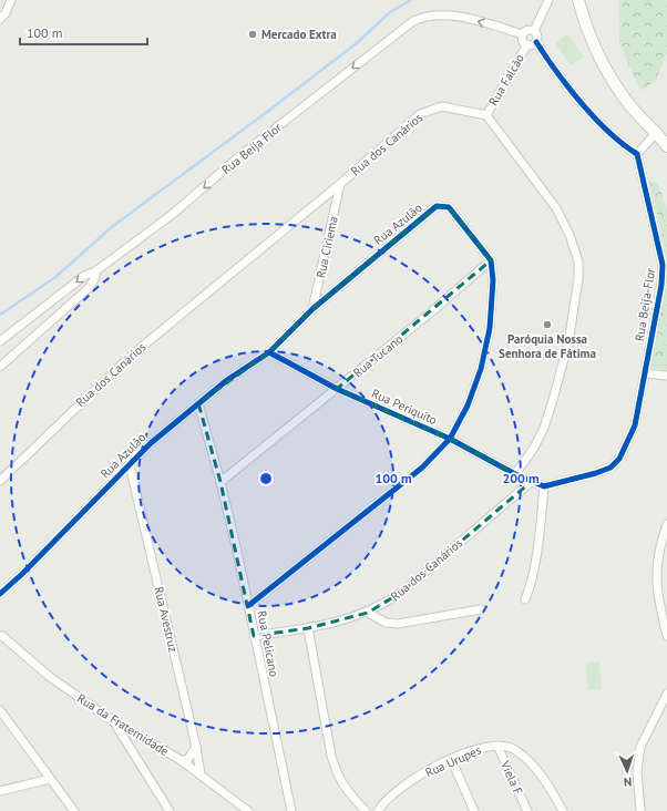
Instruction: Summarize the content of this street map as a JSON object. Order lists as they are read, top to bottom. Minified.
{"streets":{"street":["Rua Falcão","Rua dos Canários","Rua Beija Flor","Rua Azulão","Rua Ciriema","Rua Beija-Flor","Rua Tucano","Rua Periquito","Rua Avestruz","Rua Pelicano","Rua da Fraternidade","Rua Urupes","Viela F"]},"crossings":[["Rua Falcão","Rua dos Canários"],["Rua Falcão","Rua Beija Flor"],["Rua dos Canários","Rua Ciriema"],["Rua dos Canários","Rua Periquito"],["Rua dos Canários","Rua Pelicano"],["Rua Azulão","Rua Ciriema"],["Rua Azulão","Rua Tucano"],["Rua Azulão","Rua Periquito"],["Rua Azulão","Rua Avestruz"],["Rua Azulão","Rua Pelicano"],["Rua Tucano","Rua Periquito"],["Rua Tucano","Rua Pelicano"],["Rua Avestruz","Rua da Fraternidade"],["Rua Urupes","Viela F"]],"one_way":["Rua Beija Flor"],"places":["Mercado Extra","Paróquia Nossa Senhora de Fátima"],"scale_bar":"100 m","north":"bottom","rings":["100 m","200 m"]}
